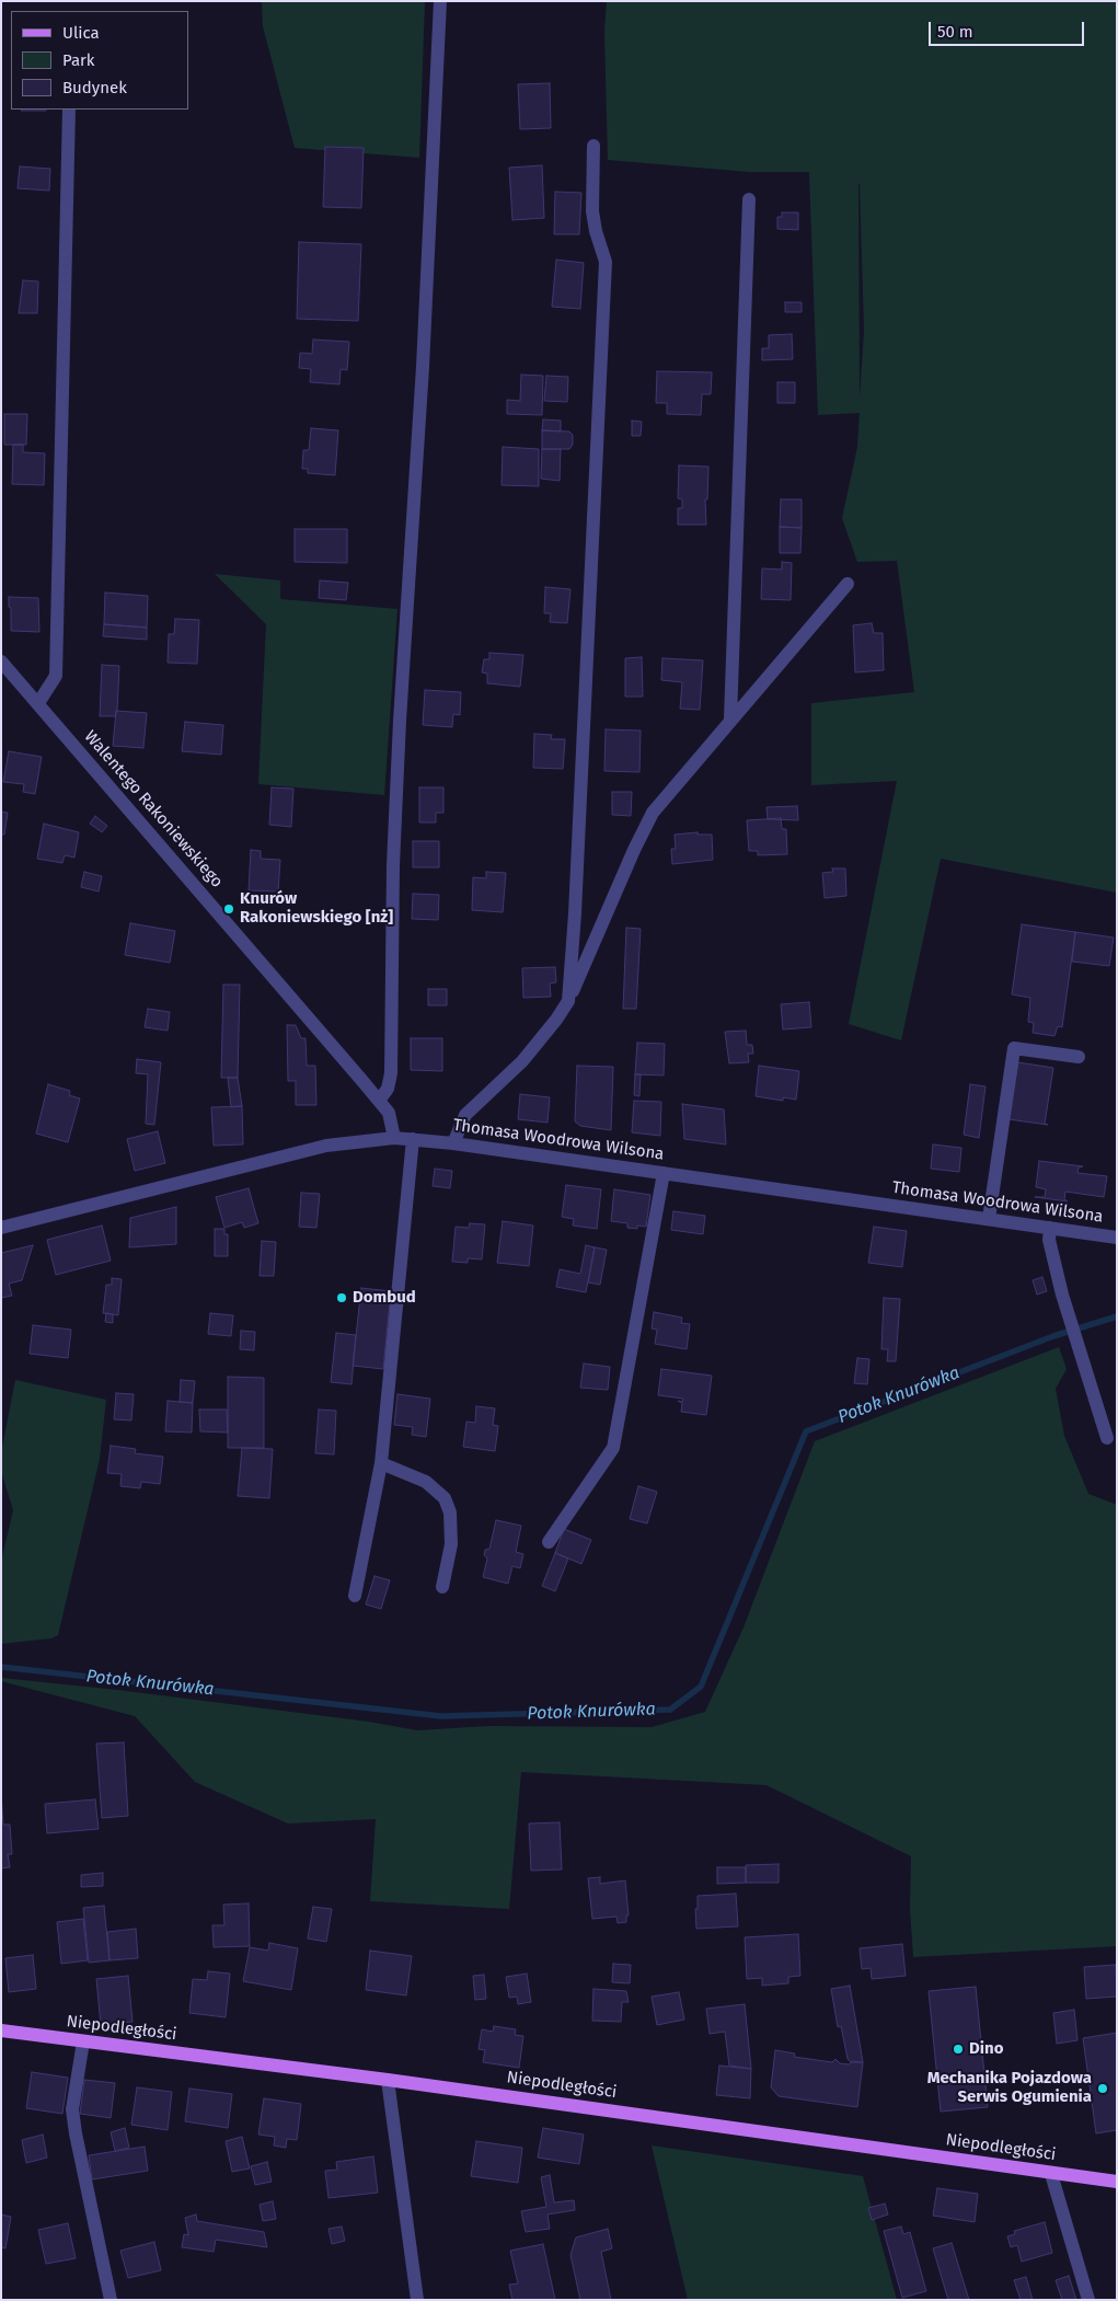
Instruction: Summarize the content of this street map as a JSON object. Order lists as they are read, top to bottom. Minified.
{"streets":{"main road":["Niepodległości"],"street":["Walentego Rakoniewskiego","Thomasa Woodrowa Wilsona"]},"crossings":[["Walentego Rakoniewskiego","Thomasa Woodrowa Wilsona"]],"water":["Potok Knurówka"],"places":["Knurów Rakoniewskiego [nż]","Dombud","Dino","Mechanika Pojazdowa Serwis Ogumienia"],"legend":["Ulica","Park","Budynek"],"scale_bar":"50 m"}
